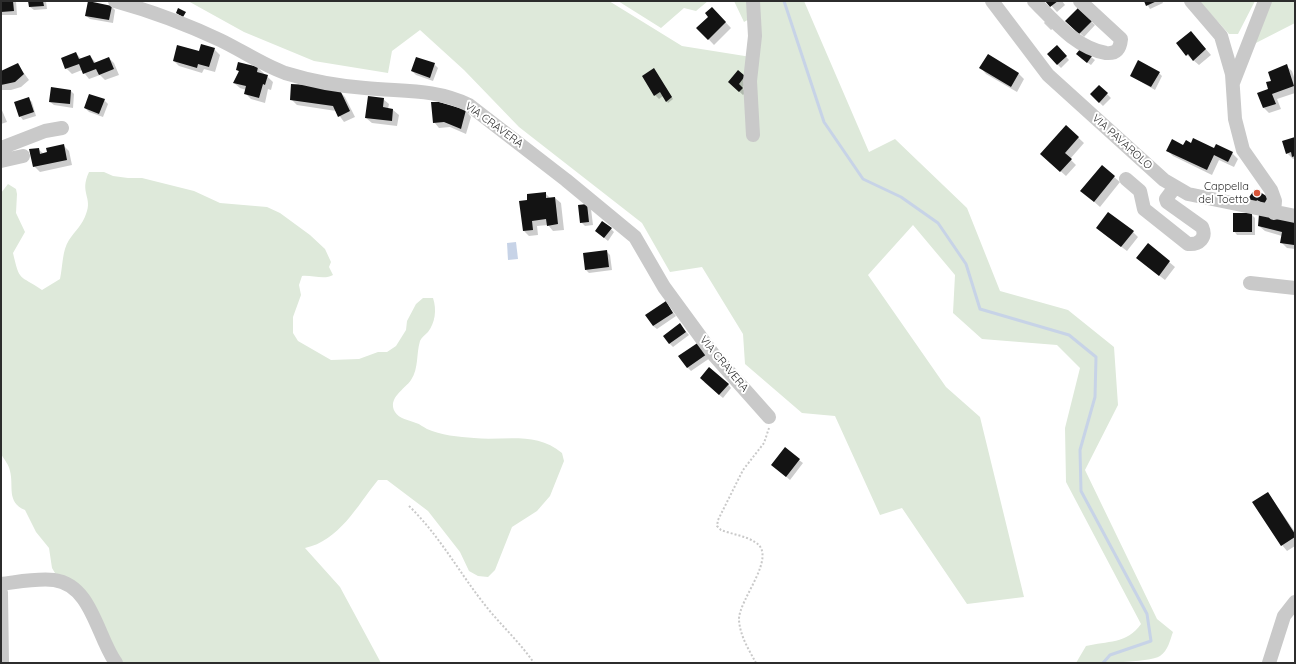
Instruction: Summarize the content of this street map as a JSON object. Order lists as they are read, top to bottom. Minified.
{"streets":{"street":["VIA CRAVERA","VIA PAVAROLO"]},"places":["Cappella del Toetto"]}
